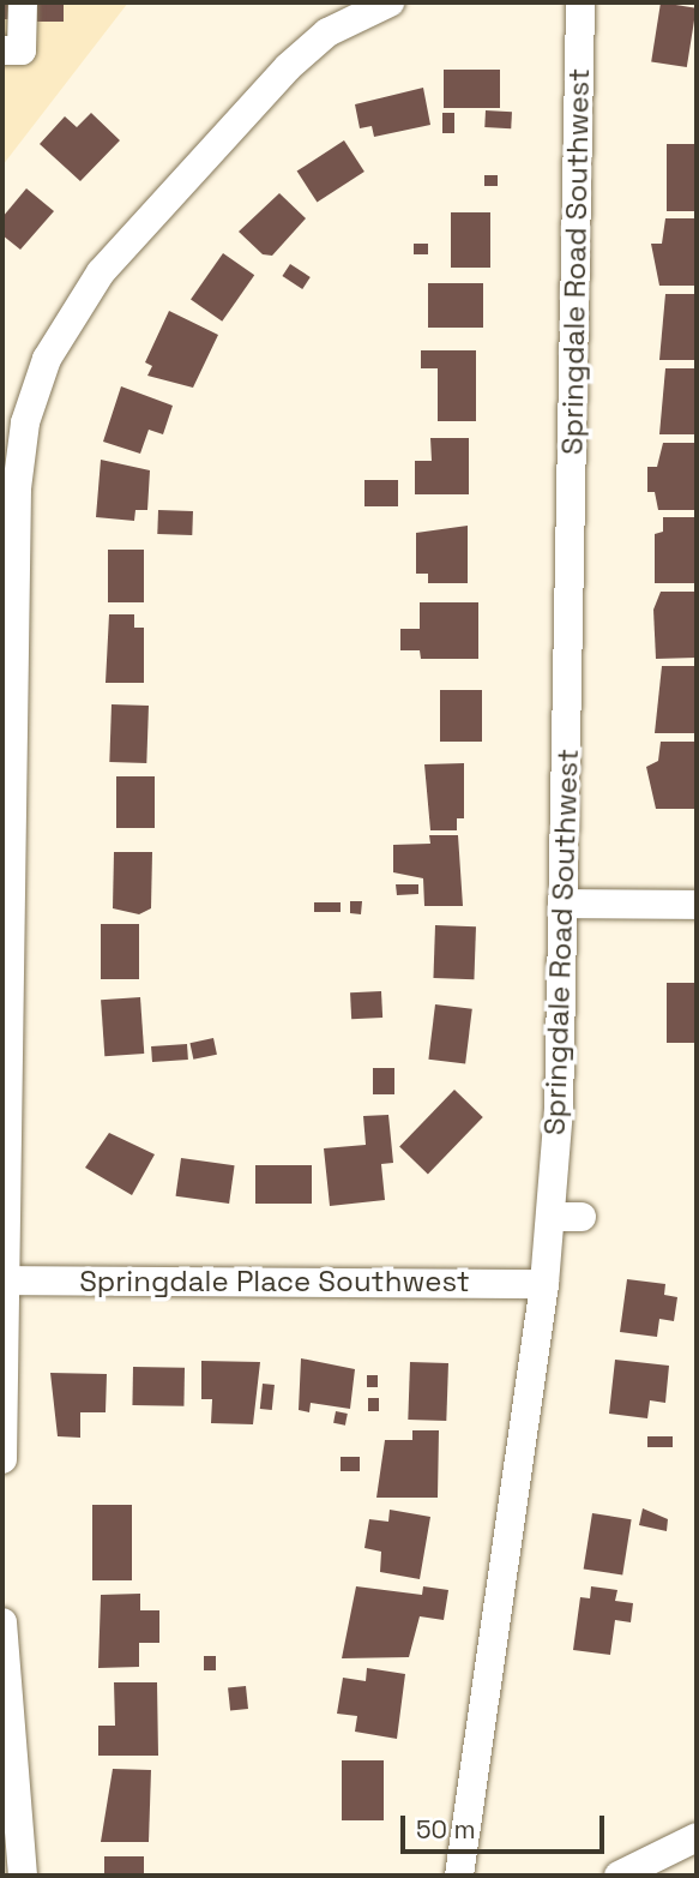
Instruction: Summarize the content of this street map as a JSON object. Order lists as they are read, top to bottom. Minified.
{"streets":{"street":["Springdale Road Southwest","Springdale Place Southwest"]},"crossings":[["Springdale Road Southwest","Springdale Place Southwest"]],"scale_bar":"50 m"}
